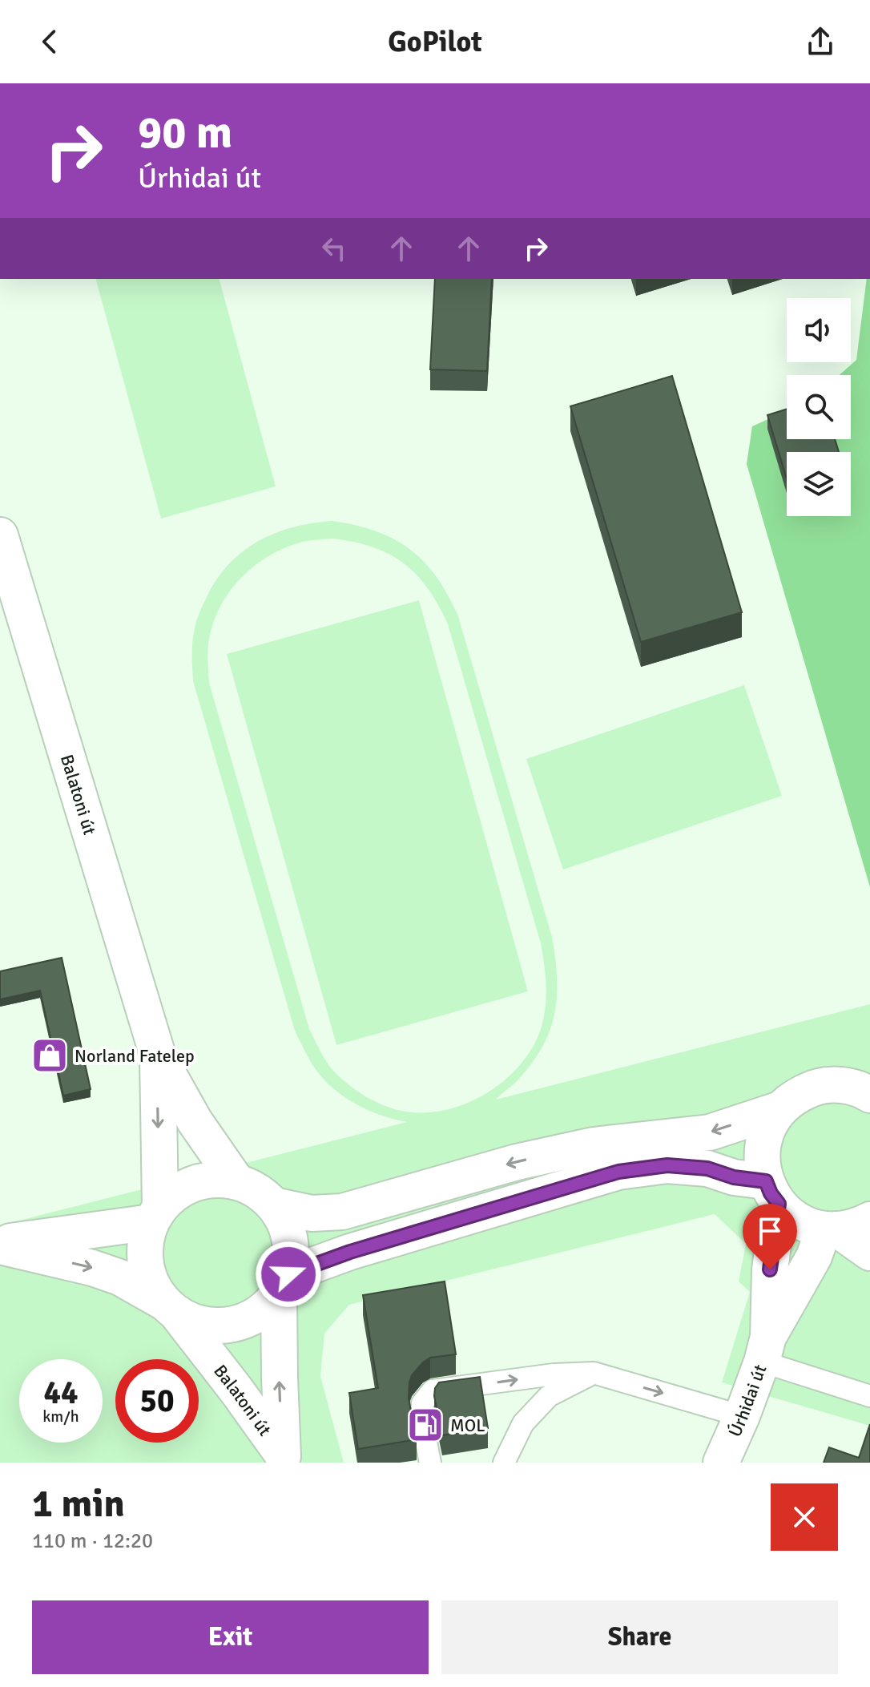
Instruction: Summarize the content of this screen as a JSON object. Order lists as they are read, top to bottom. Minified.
{"streets":{"main road":["Balatoni út","Úrhidai út"]},"places":{"shop":["Norland Fatelep"],"fuel station":["MOL"]},"page":{"header":"GoPilot","turn":["90 m","Úrhidai út"],"speed":"44 km/h","limit":"50","heading":["1 min","110 m · 12:20"],"buttons":["Exit","Share"]}}
